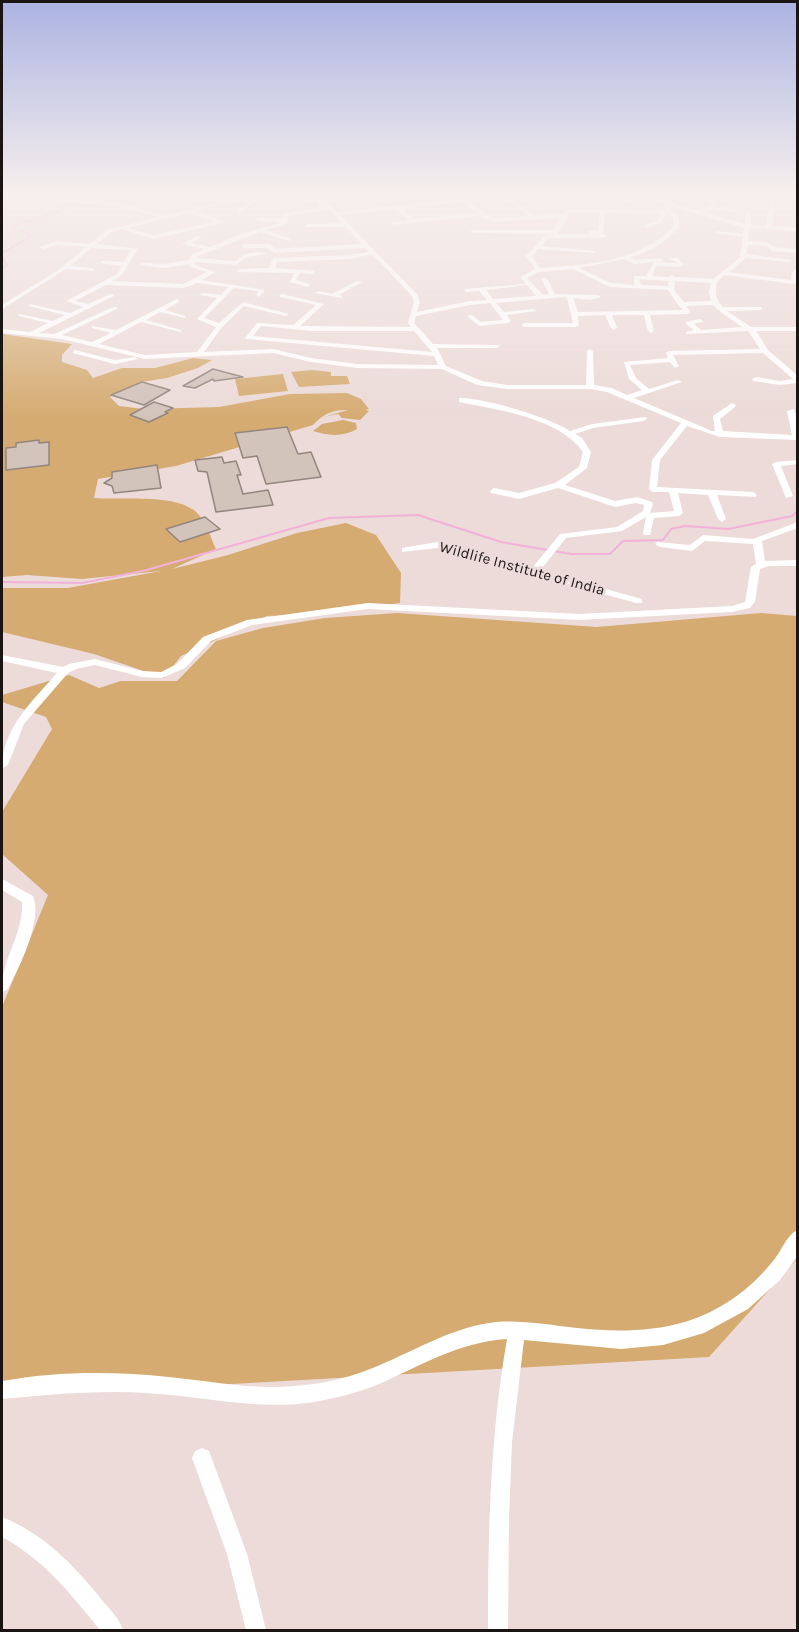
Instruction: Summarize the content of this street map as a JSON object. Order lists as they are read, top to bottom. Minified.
{"streets":{"street":["Wildlife Institute of India"]}}
